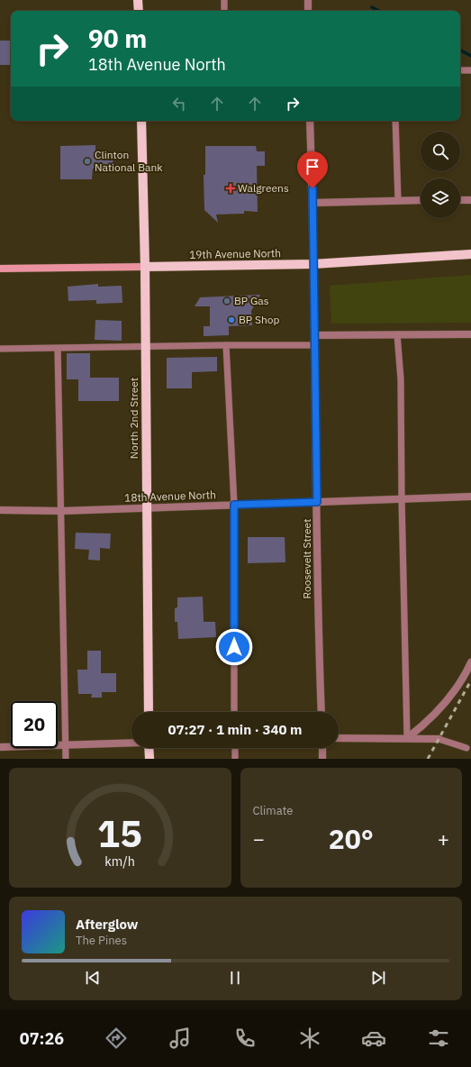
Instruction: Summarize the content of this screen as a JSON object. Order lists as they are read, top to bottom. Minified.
{"streets":{"main road":["19th Avenue North","North 2nd Street"],"street":["18th Avenue North","Roosevelt Street"]},"crossings":[["19th Avenue North","North 2nd Street"],["19th Avenue North","Roosevelt Street"],["North 2nd Street","18th Avenue North"],["18th Avenue North","Roosevelt Street"]],"places":{"other":["Clinton National Bank","BP Gas","BP Shop"],"health":["Walgreens"]},"page":{"turn":["90 m","18th Avenue North"],"limit":"20","trip":"07:27 · 1 min · 340 m","tile":"Climate","heat":["−","20°","+"],"song":["Afterglow","The Pines"],"tabs":"07:26","gauge":["15","km/h"]}}
